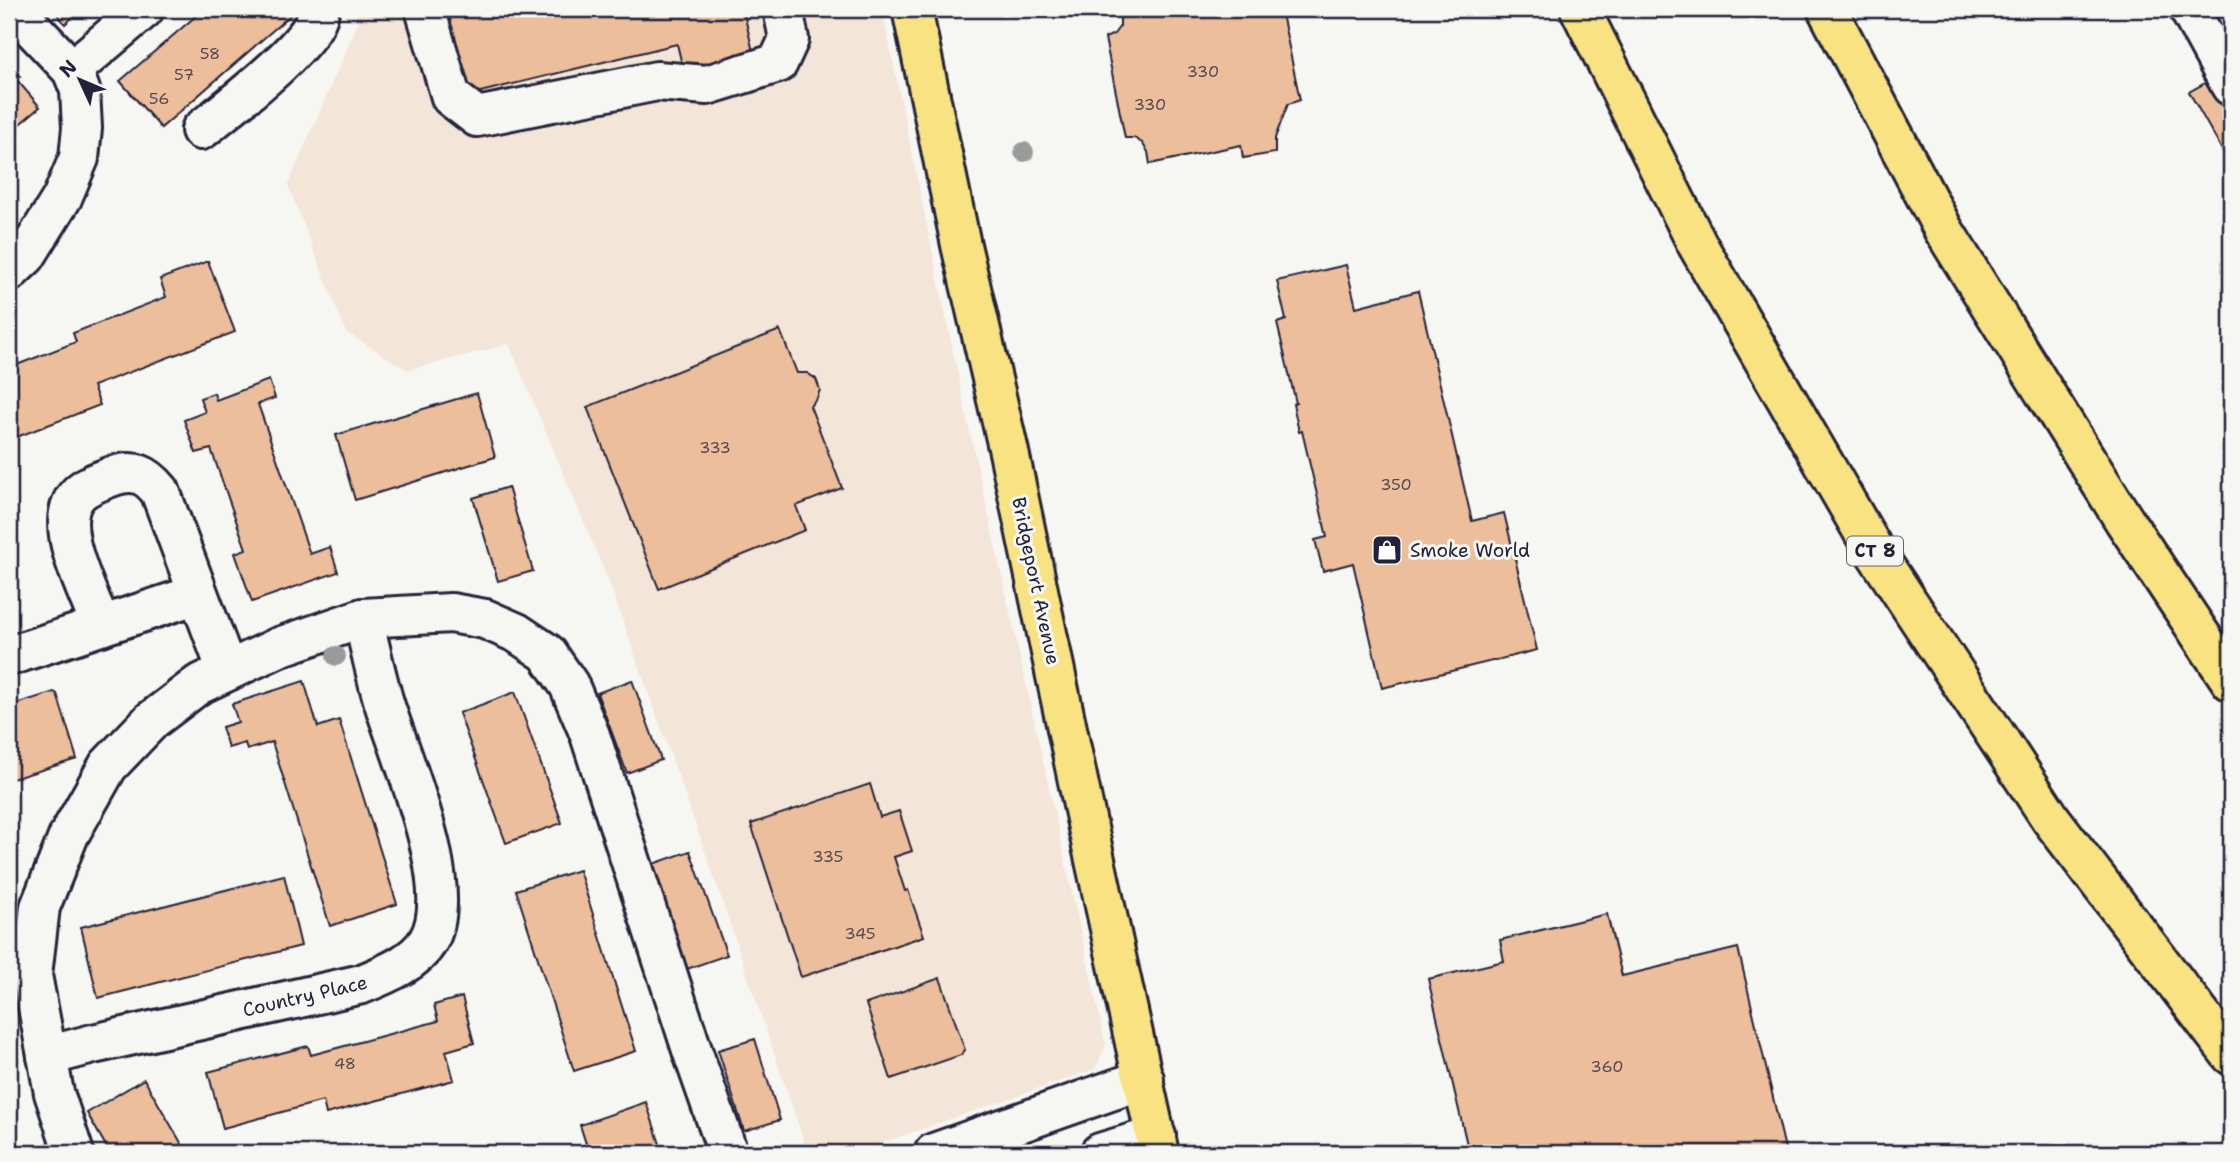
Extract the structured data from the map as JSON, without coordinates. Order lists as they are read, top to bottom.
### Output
{
  "streets": {
    "main road": ["CT 8", "Bridgeport Avenue"],
    "street": ["Country Place"]
  },
  "places": {
    "shop": ["Smoke World"]
  },
  "house_numbers": [
    "58",
    "330",
    "57",
    "56",
    "330",
    "333",
    "350",
    "335",
    "345",
    "48",
    "360"
  ],
  "north": "top left"
}
